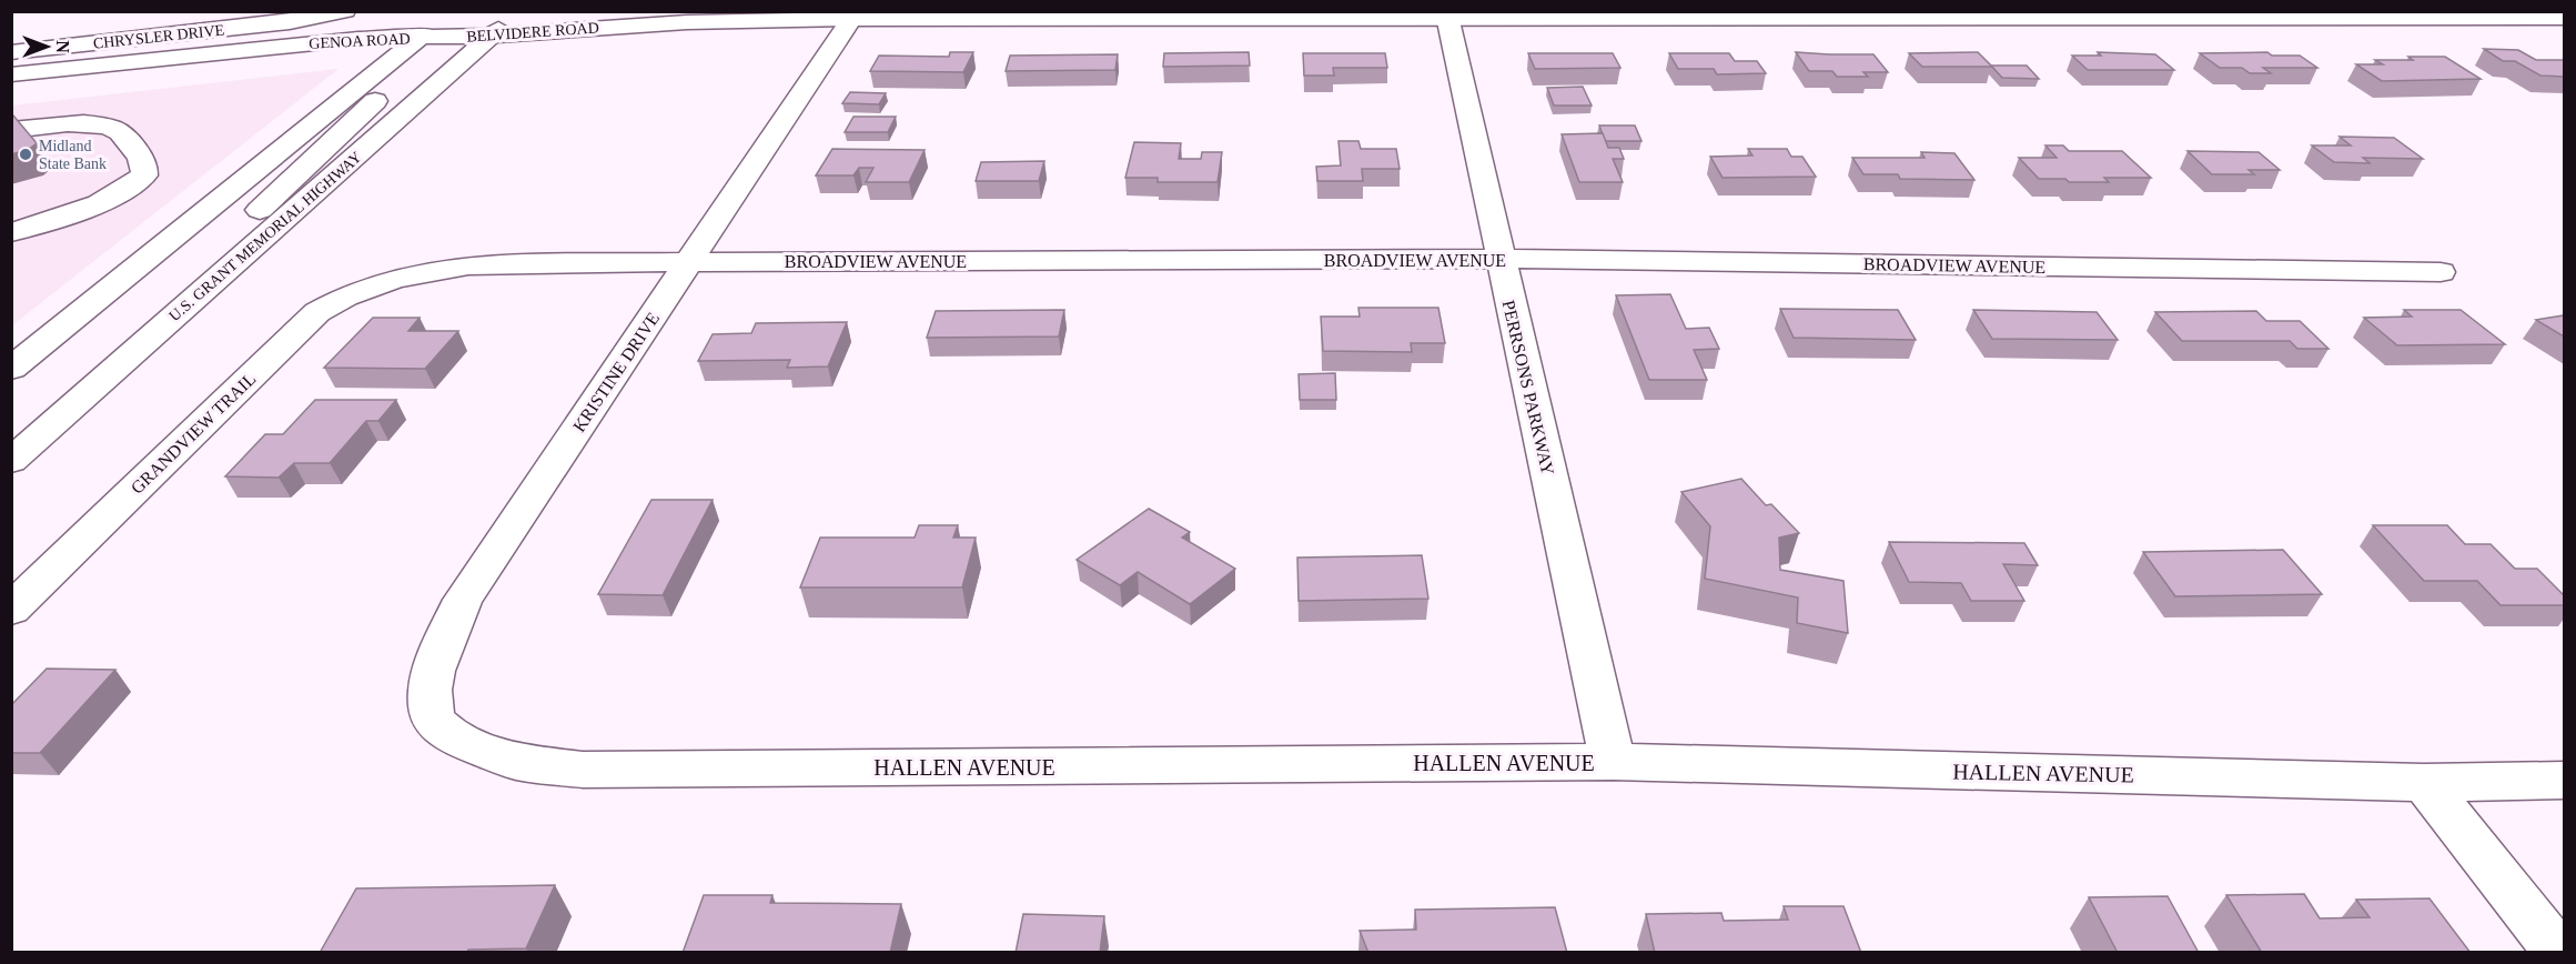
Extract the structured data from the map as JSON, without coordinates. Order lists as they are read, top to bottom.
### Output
{
  "streets": {
    "street": [
      "BELVIDERE ROAD",
      "CHRYSLER DRIVE",
      "GENOA ROAD",
      "U.S. GRANT MEMORIAL HIGHWAY",
      "BROADVIEW AVENUE",
      "KRISTINE DRIVE",
      "PERRSONS PARKWAY",
      "GRANDVIEW TRAIL",
      "HALLEN AVENUE"
    ]
  },
  "crossings": [
    ["BELVIDERE ROAD", "GENOA ROAD"],
    ["BELVIDERE ROAD", "U.S. GRANT MEMORIAL HIGHWAY"],
    ["BELVIDERE ROAD", "KRISTINE DRIVE"],
    ["BELVIDERE ROAD", "PERRSONS PARKWAY"],
    ["BROADVIEW AVENUE", "KRISTINE DRIVE"],
    ["BROADVIEW AVENUE", "PERRSONS PARKWAY"],
    ["BROADVIEW AVENUE", "GRANDVIEW TRAIL"],
    ["KRISTINE DRIVE", "HALLEN AVENUE"],
    ["PERRSONS PARKWAY", "HALLEN AVENUE"]
  ],
  "places": ["Midland State Bank"],
  "north": "right"
}
